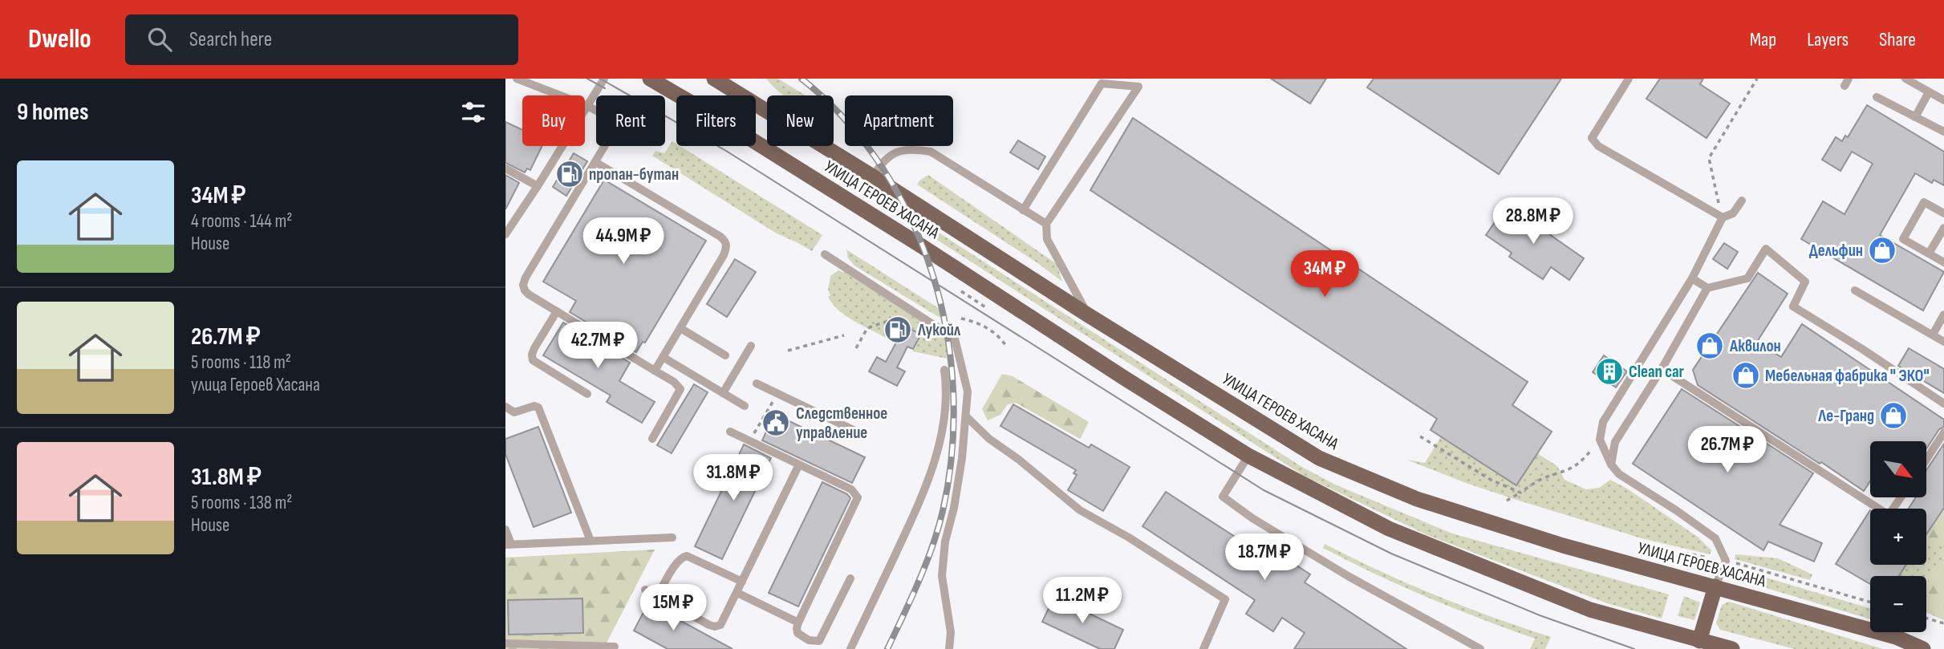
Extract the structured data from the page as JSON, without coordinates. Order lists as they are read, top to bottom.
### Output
{
  "streets": {
    "main road": ["УЛИЦА ГЕРОЕВ ХАСАНА"]
  },
  "places": {
    "fuel station": ["пропан-бутан", "Лукойл"],
    "shop": [
      "Дельфин",
      "Аквилон",
      "Мебельная фабрика \" ЭКО\"",
      "Ле-Гранд"
    ],
    "building": ["Clean car"],
    "public building": ["Следственное управление"]
  },
  "north": "bottom right",
  "page": {
    "header": "Dwello",
    "search": "Search here",
    "nav": ["Map", "Layers", "Share"],
    "heading": "9 homes",
    "chip": [
      "Buy",
      "Rent",
      "Filters",
      "New",
      "Apartment"
    ],
    "list": [
      {
        "name": "34M ₽",
        "note": "4 rooms · 144 m² · House"
      },
      {
        "name": "26.7M ₽",
        "note": "5 rooms · 118 m² · улица Героев Хасана"
      },
      {
        "name": "31.8M ₽",
        "note": "5 rooms · 138 m² · House"
      }
    ],
    "price": [
      "28.8M ₽",
      "44.9M ₽",
      "34M ₽",
      "42.7M ₽",
      "26.7M ₽",
      "31.8M ₽",
      "18.7M ₽",
      "11.2M ₽",
      "15M ₽"
    ],
    "map_buttons": ["+", "−"]
  }
}
